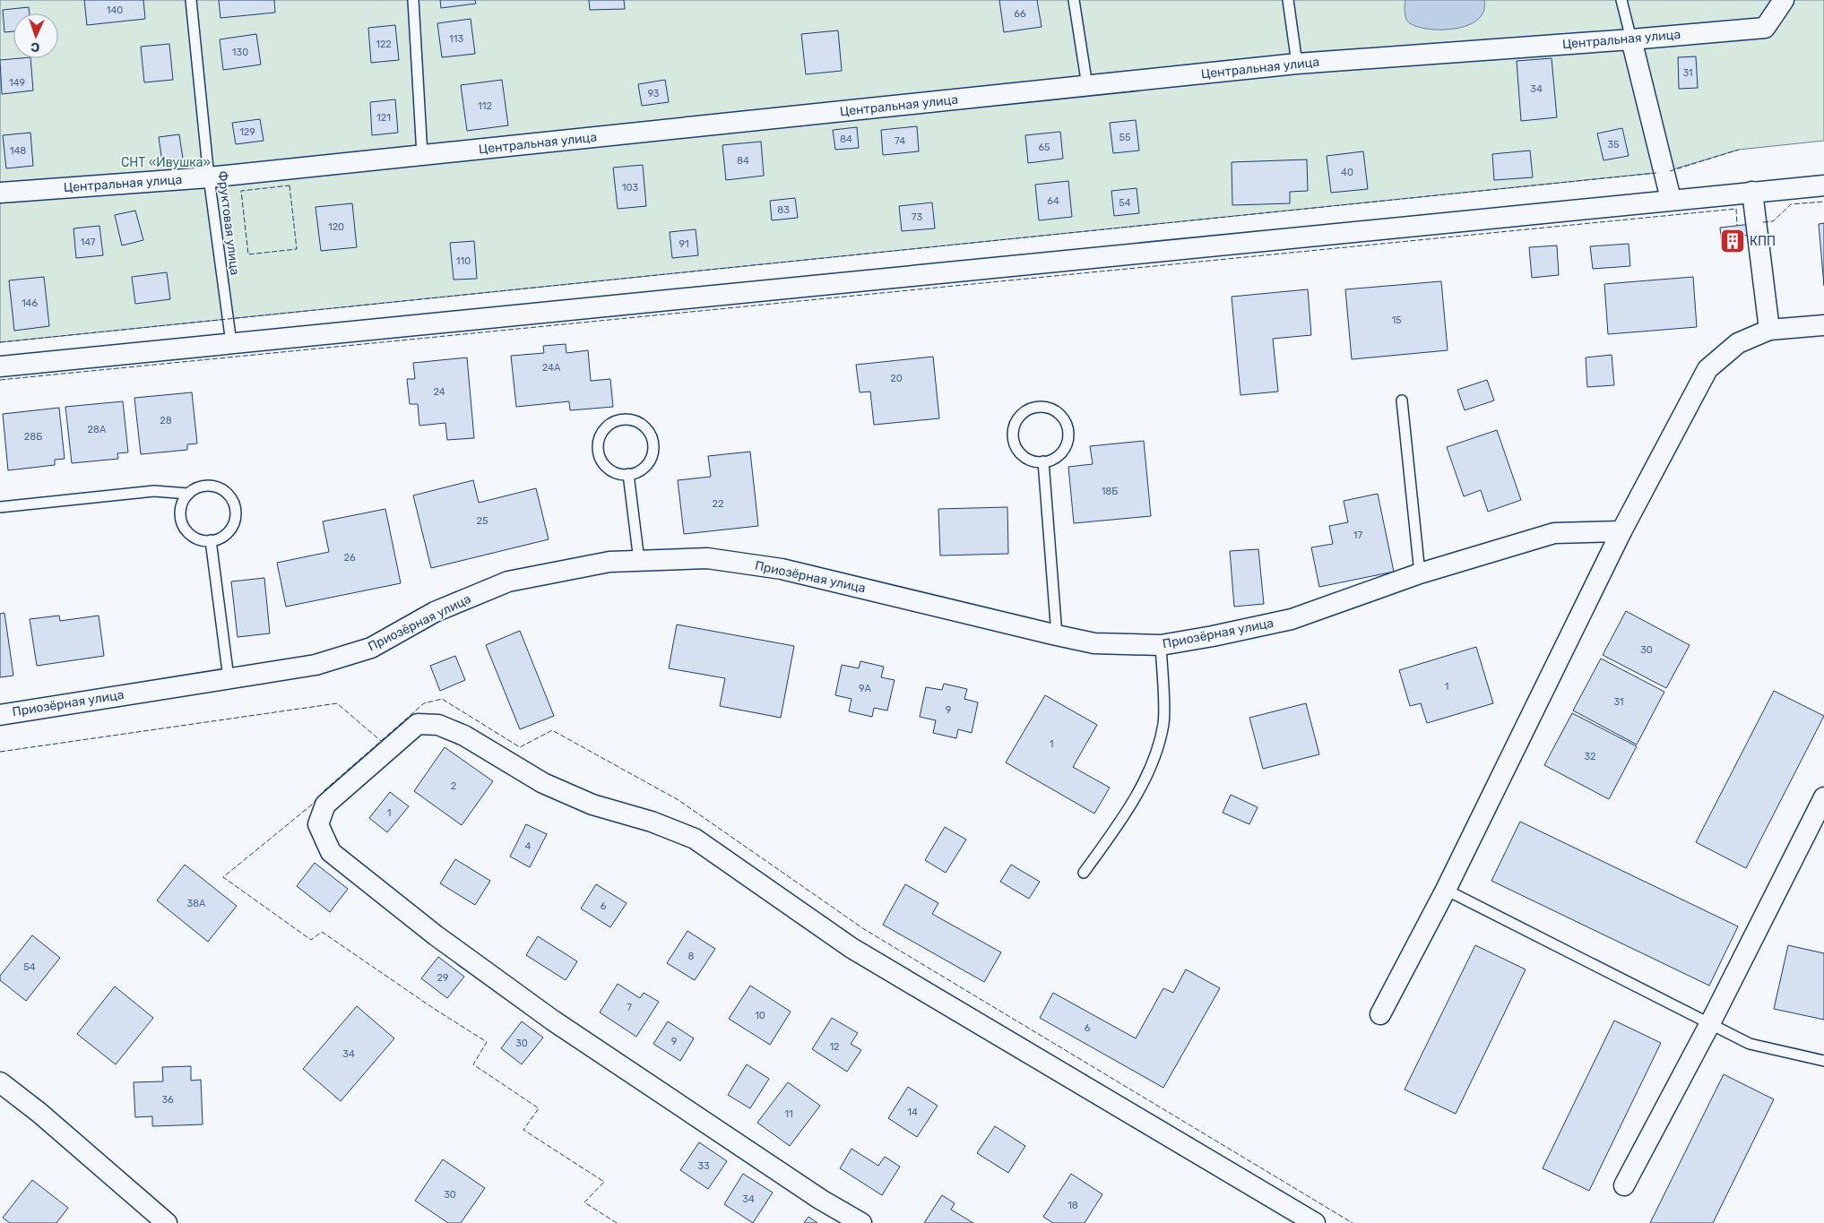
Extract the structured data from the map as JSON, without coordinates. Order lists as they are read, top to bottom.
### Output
{
  "streets": {
    "street": ["Центральная улица", "Приозёрная улица"],
    "lane": ["Фруктовая улица"]
  },
  "crossings": [
    ["Центральная улица", "Фруктовая улица"]
  ],
  "parks": ["СНТ «Ивушка»"],
  "places": {
    "building": ["КПП"]
  },
  "house_numbers": [
    "140",
    "66",
    "113",
    "122",
    "130",
    "31",
    "149",
    "34",
    "93",
    "112",
    "121",
    "129",
    "55",
    "84",
    "74",
    "35",
    "65",
    "148",
    "84",
    "40",
    "103",
    "64",
    "54",
    "83",
    "73",
    "120",
    "147",
    "91",
    "110",
    "146",
    "15",
    "24А",
    "20",
    "24",
    "28",
    "28А",
    "28Б",
    "18Б",
    "22",
    "25",
    "17",
    "26",
    "30",
    "1",
    "9А",
    "31",
    "9",
    "1",
    "32",
    "2",
    "1",
    "4",
    "38А",
    "6",
    "8",
    "54",
    "29",
    "7",
    "10",
    "6",
    "9",
    "30",
    "12",
    "34",
    "36",
    "14",
    "11",
    "33",
    "30",
    "34",
    "18"
  ],
  "north": "bottom"
}
